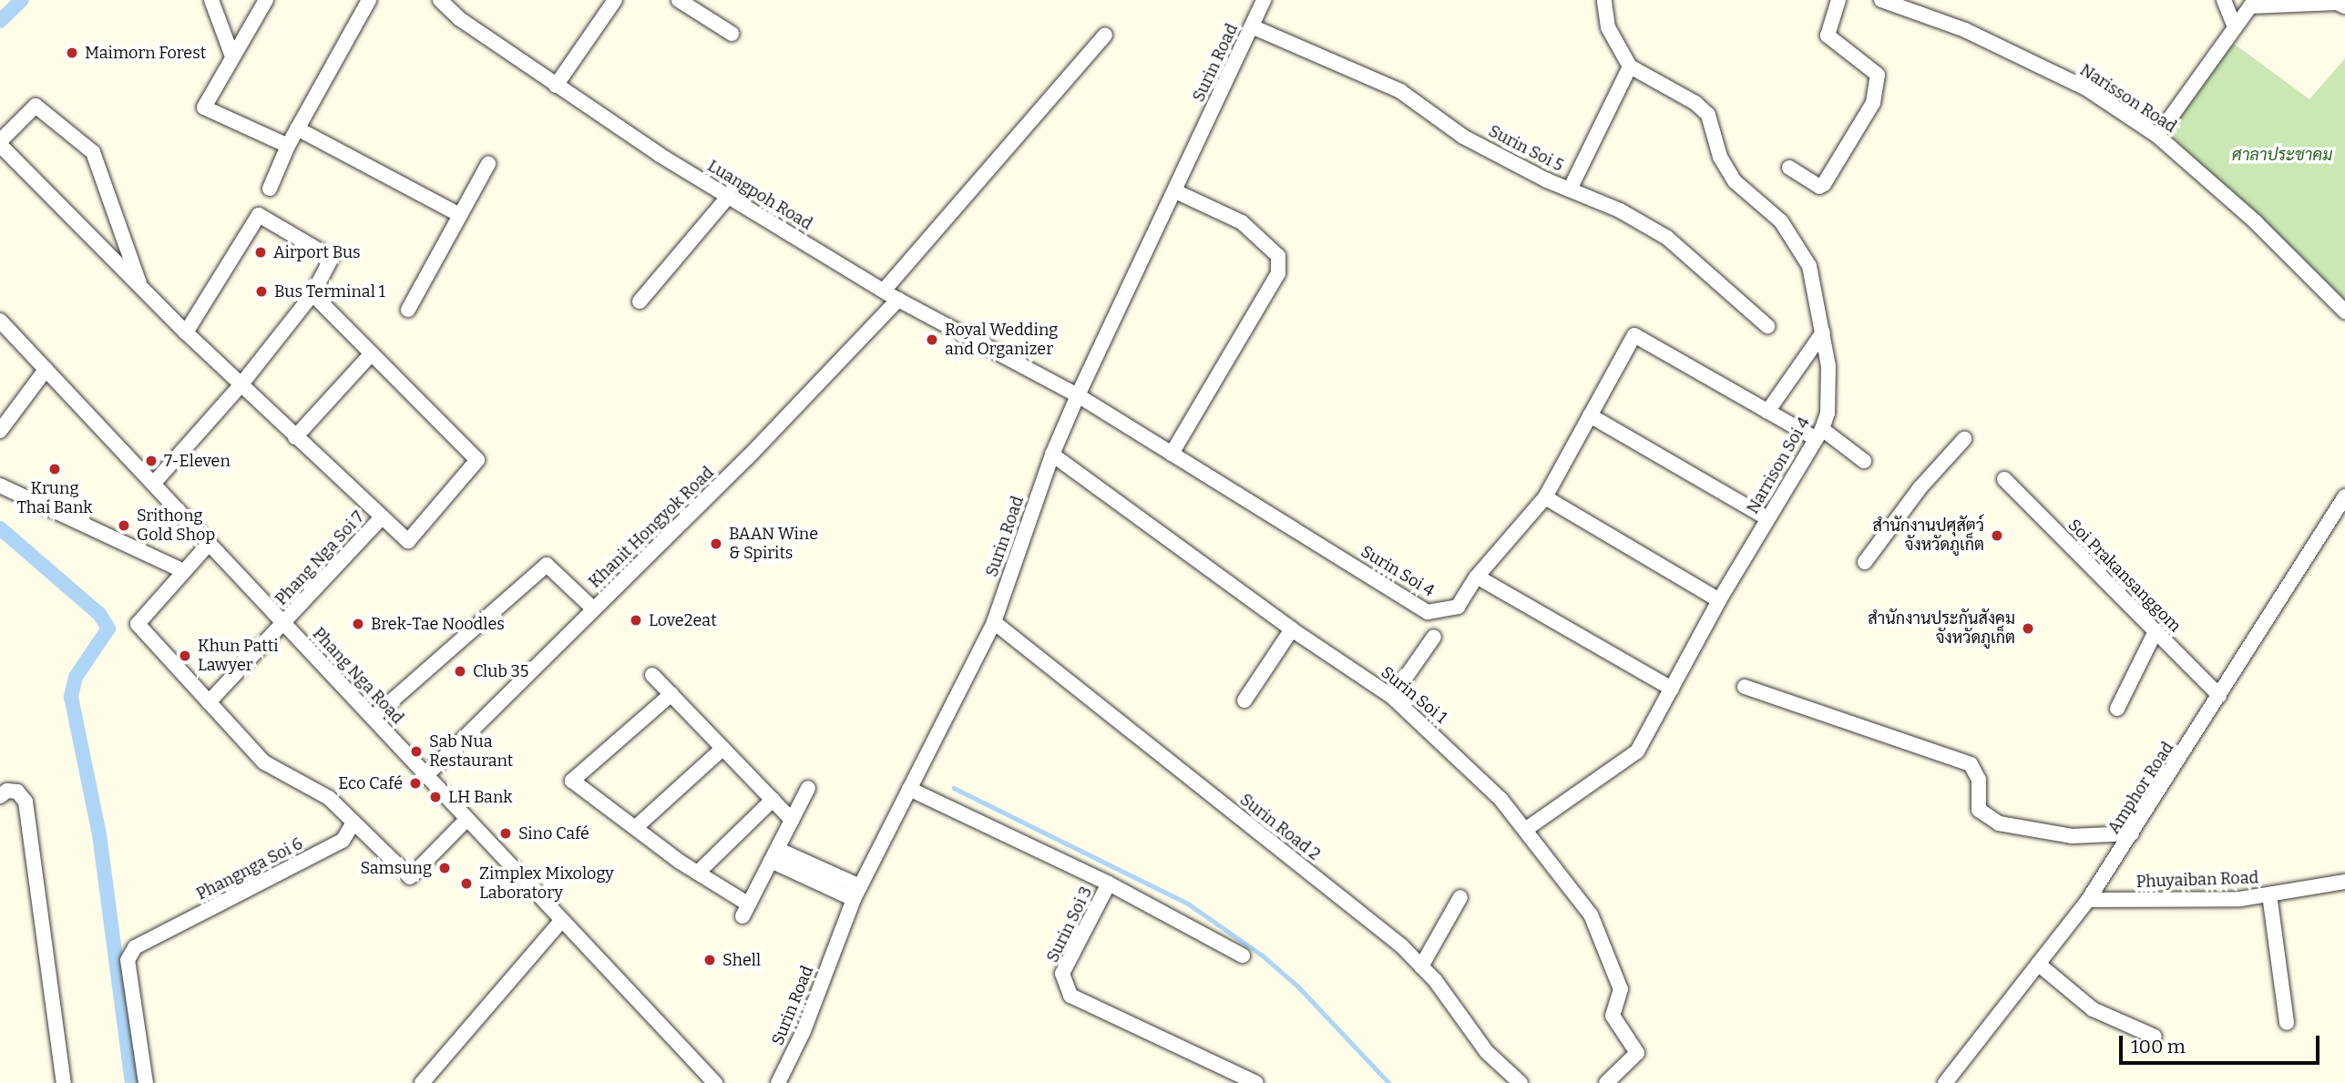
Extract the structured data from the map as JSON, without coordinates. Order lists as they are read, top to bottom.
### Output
{
  "streets": {
    "street": [
      "Surin Road",
      "Narisson Road",
      "Surin Soi 5",
      "Luangpoh Road",
      "Narrison Soi 4",
      "Khanit Hongyok Road",
      "Phang Nga Soi 7",
      "Surin Soi 4",
      "Soi Prakansanggom",
      "Phang Nga Road",
      "Surin Soi 1",
      "Amphor Road",
      "Surin Road 2",
      "Phangnga Soi 6",
      "Phuyaiban Road",
      "Surin Soi 3"
    ]
  },
  "crossings": [
    ["Surin Road", "Surin Soi 5"],
    ["Surin Road", "Luangpoh Road"],
    ["Surin Road", "Surin Soi 4"],
    ["Surin Road", "Surin Soi 1"],
    ["Surin Road", "Surin Road 2"],
    ["Surin Road", "Surin Soi 3"],
    ["Luangpoh Road", "Khanit Hongyok Road"],
    ["Luangpoh Road", "Surin Soi 4"],
    ["Narrison Soi 4", "Surin Soi 1"],
    ["Khanit Hongyok Road", "Phang Nga Road"],
    ["Phang Nga Soi 7", "Phang Nga Road"],
    ["Soi Prakansanggom", "Amphor Road"],
    ["Amphor Road", "Phuyaiban Road"]
  ],
  "parks": ["ศาลาประชาคม"],
  "places": [
    "Maimorn Forest",
    "Airport Bus",
    "Bus Terminal 1",
    "Royal Wedding and Organizer",
    "7-Eleven",
    "Krung Thai Bank",
    "Srithong Gold Shop",
    "สำนักงานปศุสัตว์ จังหวัดภูเก็ต",
    "BAAN Wine & Spirits",
    "Love2eat",
    "Brek-Tae Noodles",
    "สำนักงานประกันสังคม จังหวัดภูเก็ต",
    "Khun Patti Lawyer",
    "Club 35",
    "Sab Nua Restaurant",
    "Eco Café",
    "LH Bank",
    "Sino Café",
    "Samsung",
    "Zimplex Mixology Laboratory",
    "Shell"
  ],
  "scale_bar": "100 m"
}
